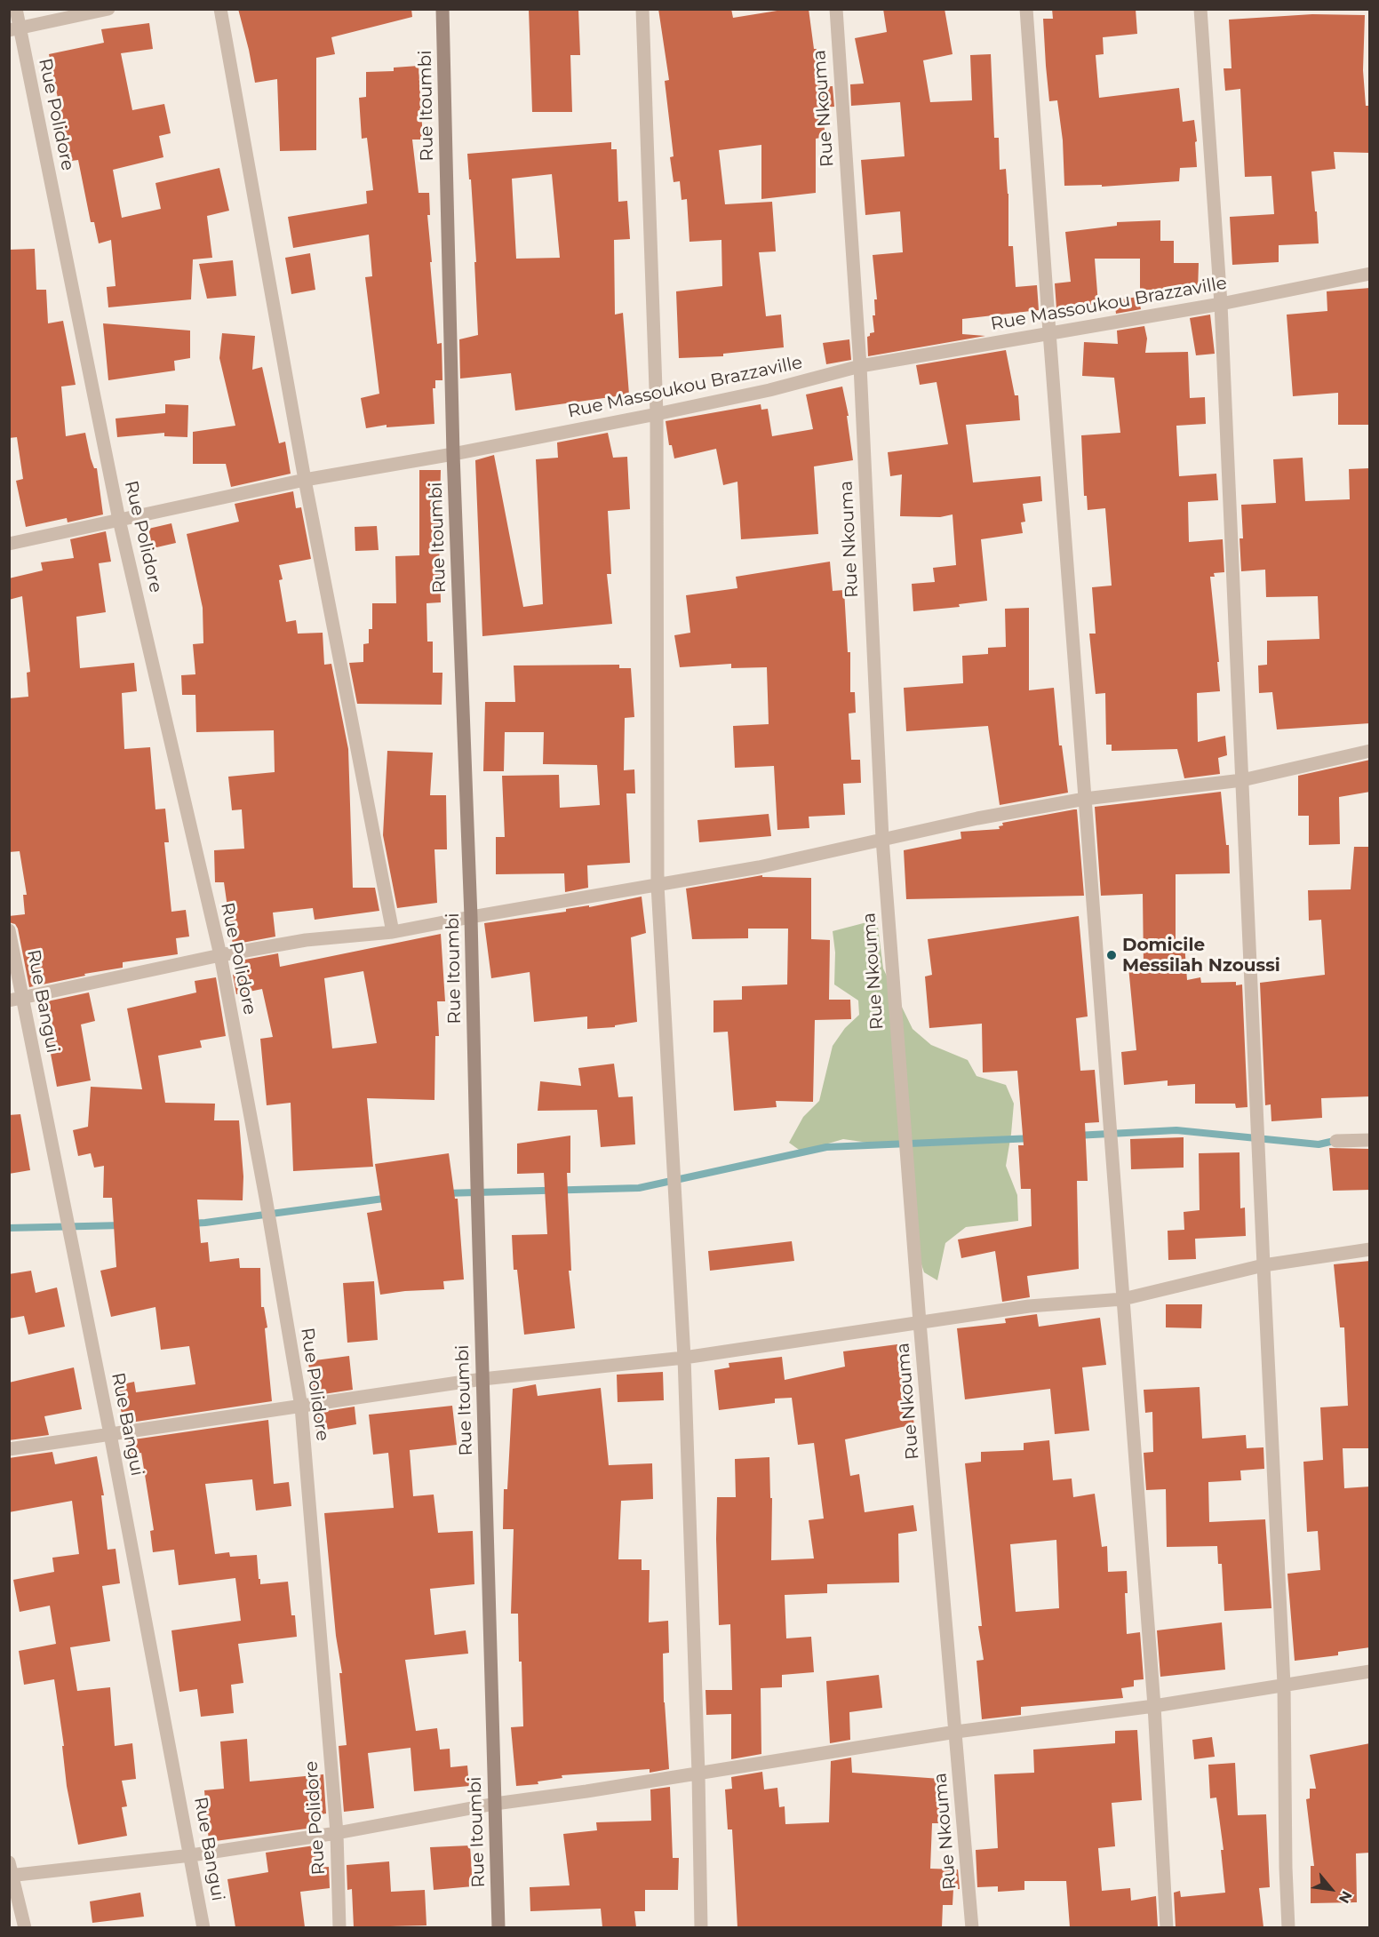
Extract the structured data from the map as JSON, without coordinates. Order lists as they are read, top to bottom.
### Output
{
  "streets": {
    "street": [
      "Rue Itoumbi",
      "Rue Nkouma",
      "Rue Polidore",
      "Rue Massoukou Brazzaville",
      "Rue Bangui"
    ]
  },
  "crossings": [
    ["Rue Itoumbi", "Rue Massoukou Brazzaville"],
    ["Rue Nkouma", "Rue Massoukou Brazzaville"],
    ["Rue Polidore", "Rue Massoukou Brazzaville"]
  ],
  "places": ["Domicile Messilah Nzoussi"],
  "north": "bottom right"
}
